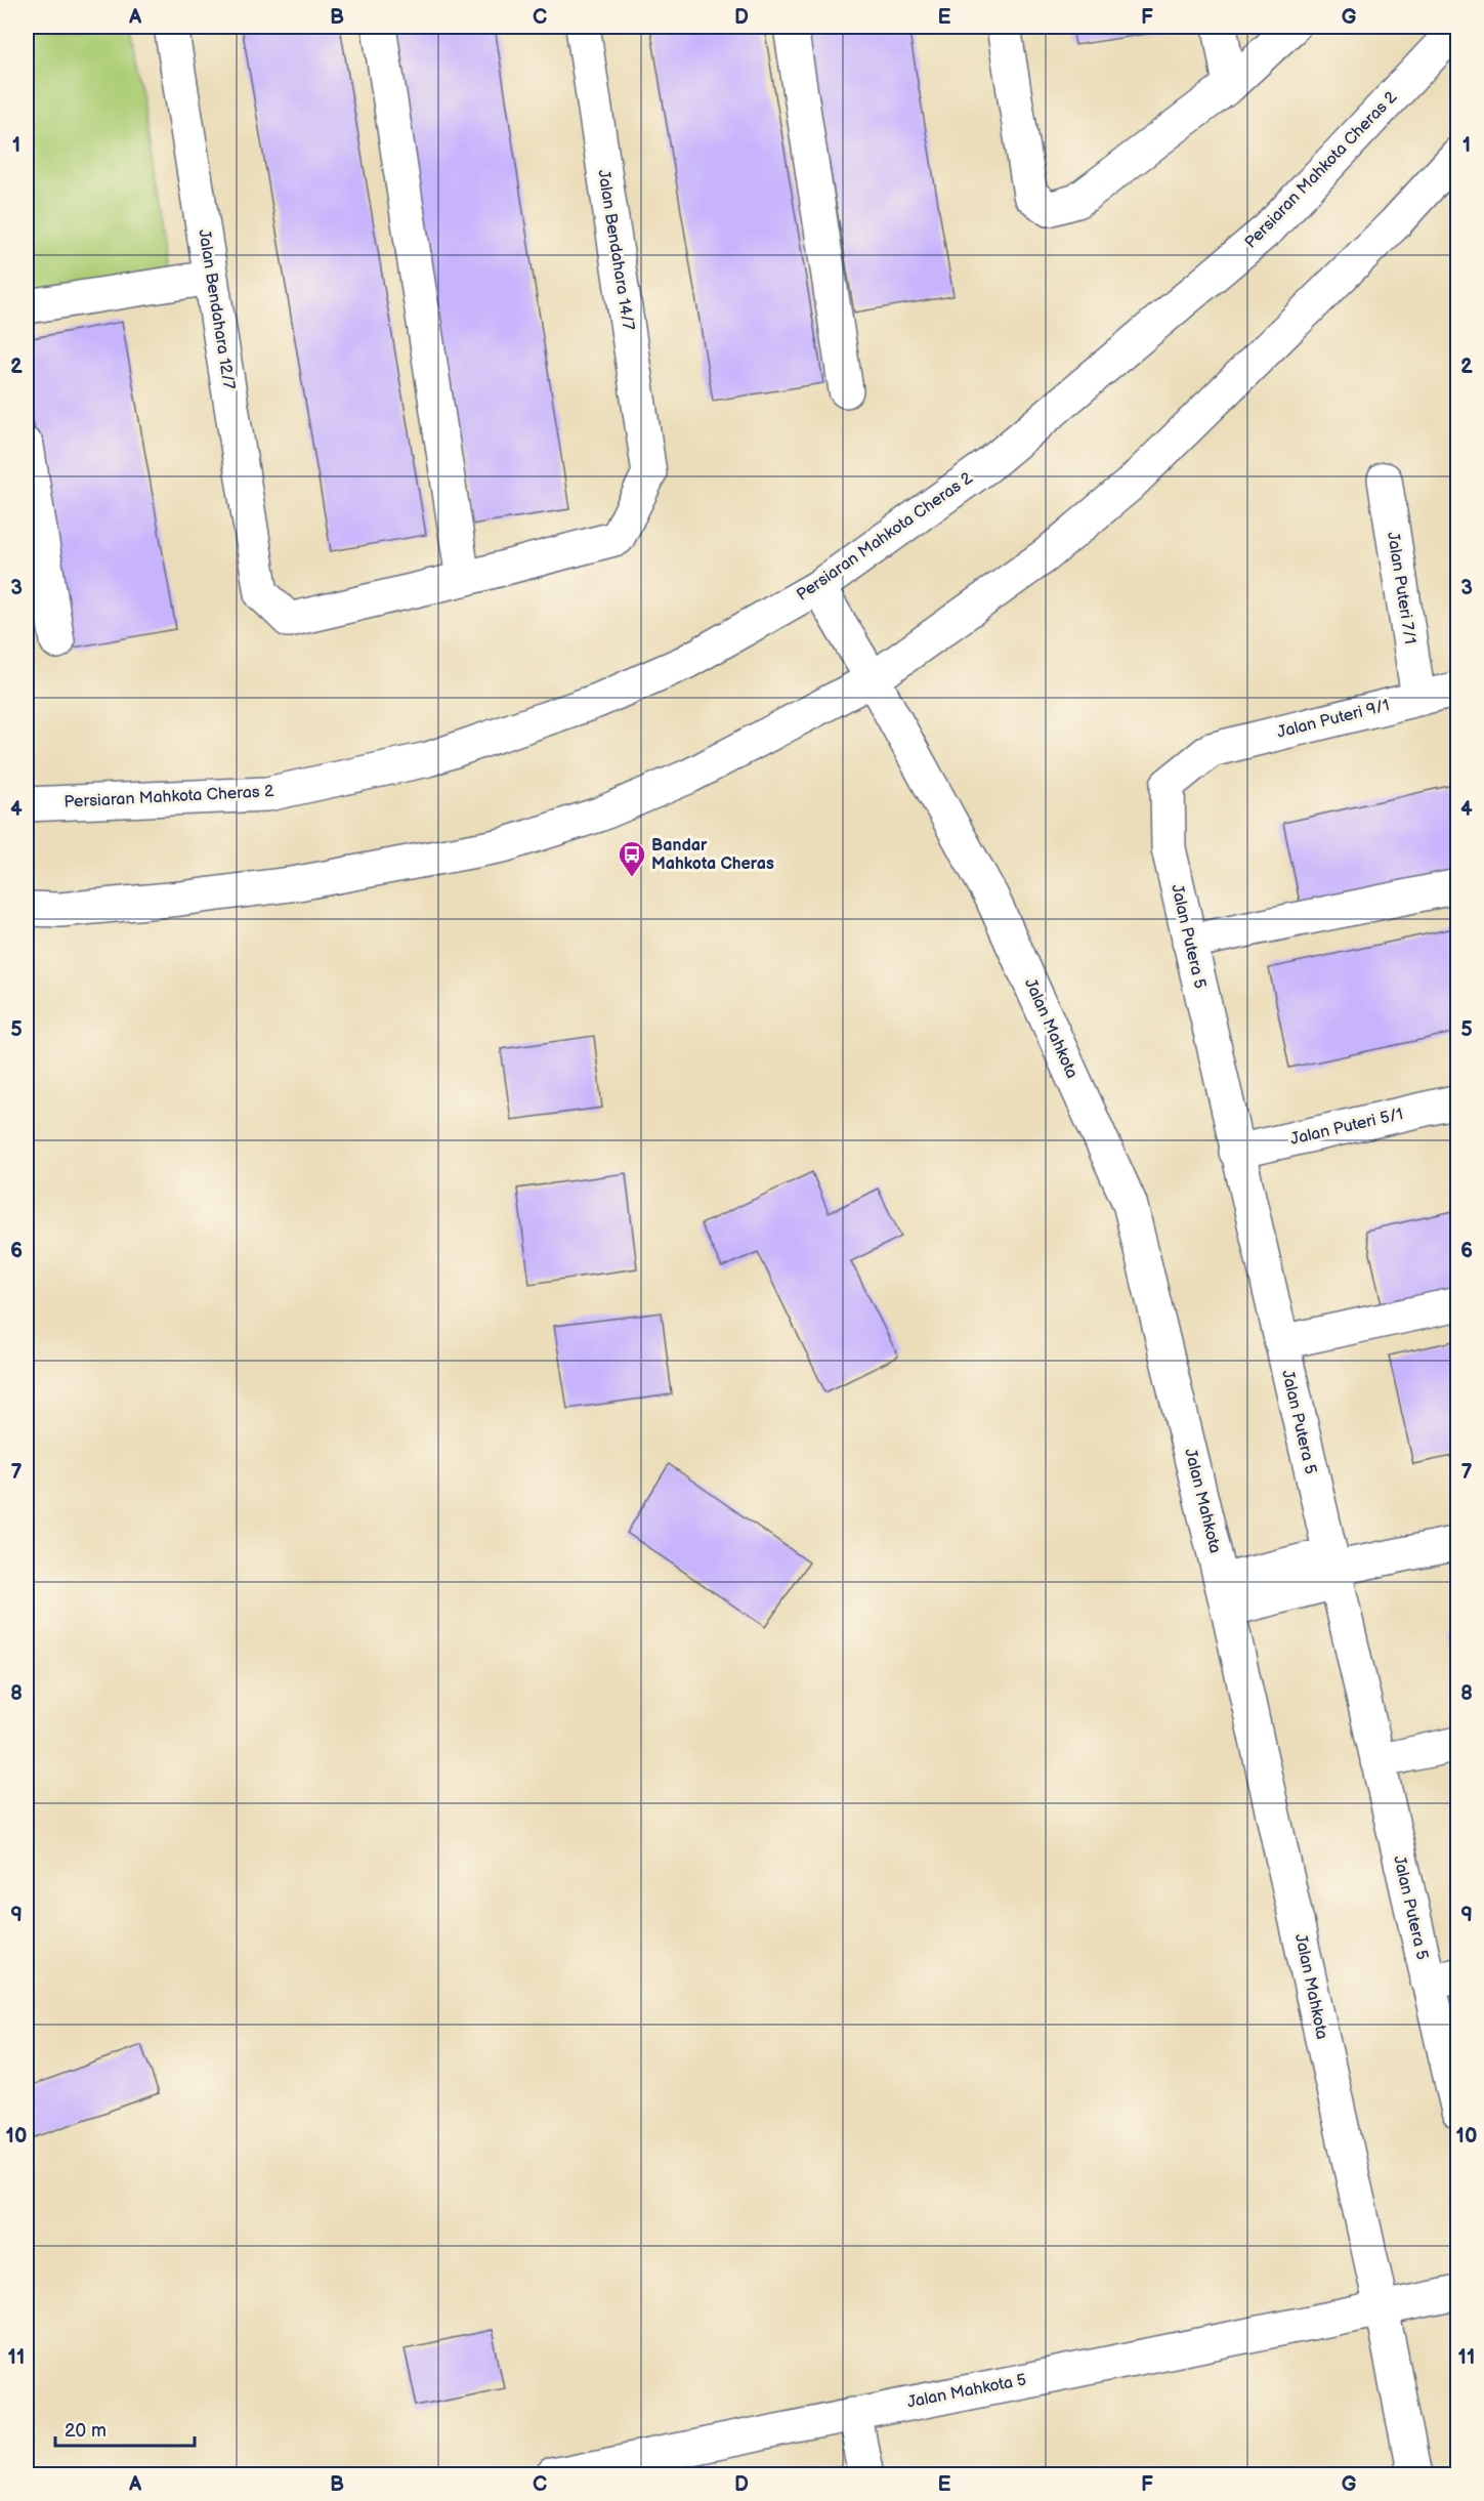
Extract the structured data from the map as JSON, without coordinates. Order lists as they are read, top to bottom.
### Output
{
  "streets": {
    "street": [
      "Persiaran Mahkota Cheras 2",
      "Jalan Bendahara 14/7",
      "Jalan Bendahara 12/7",
      "Jalan Puteri 7/1",
      "Jalan Puteri 9/1",
      "Jalan Putera 5",
      "Jalan Mahkota",
      "Jalan Puteri 5/1",
      "Jalan Mahkota 5"
    ]
  },
  "crossings": [
    ["Persiaran Mahkota Cheras 2", "Jalan Mahkota"],
    ["Jalan Bendahara 14/7", "Jalan Bendahara 12/7"],
    ["Jalan Puteri 7/1", "Jalan Puteri 9/1"],
    ["Jalan Puteri 9/1", "Jalan Putera 5"],
    ["Jalan Putera 5", "Jalan Puteri 5/1"],
    ["Jalan Mahkota", "Jalan Mahkota 5"]
  ],
  "places": {
    "bus stop": ["Bandar Mahkota Cheras"]
  },
  "scale_bar": "20 m",
  "grid": {
    "columns": [
      "A",
      "B",
      "C",
      "D",
      "E",
      "F",
      "G"
    ],
    "rows": [
      "1",
      "2",
      "3",
      "4",
      "5",
      "6",
      "7",
      "8",
      "9",
      "10",
      "11"
    ]
  }
}
